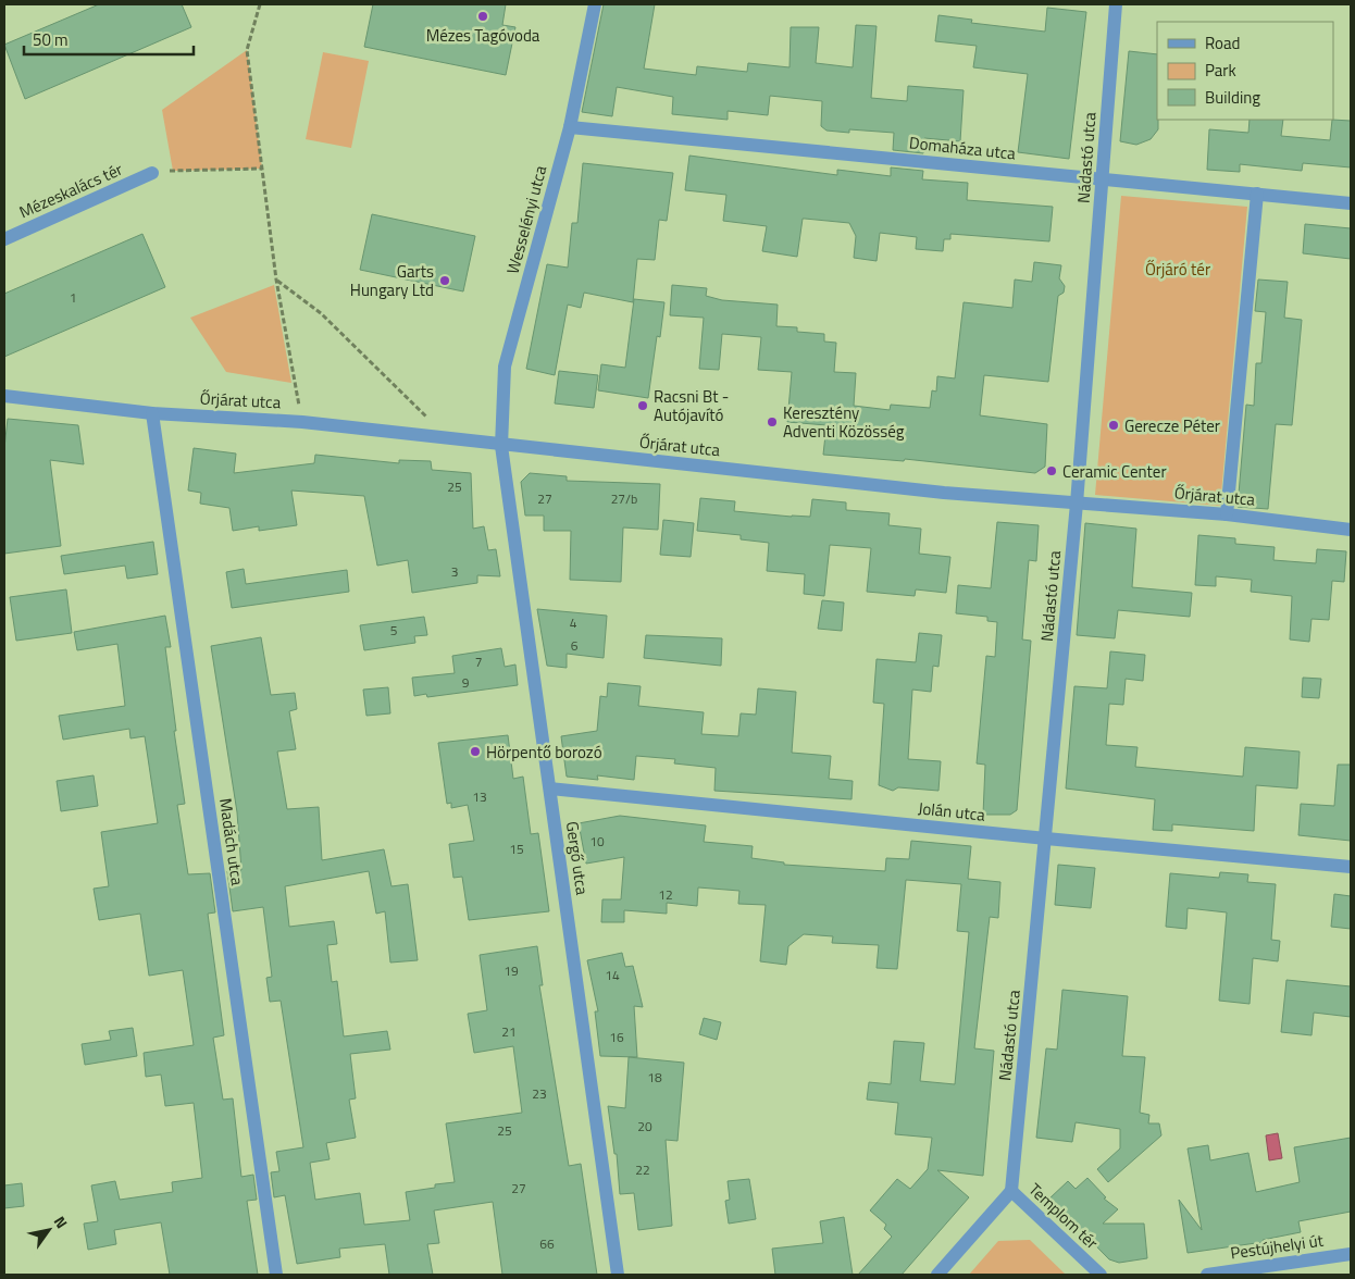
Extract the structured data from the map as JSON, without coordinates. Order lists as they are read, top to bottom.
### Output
{
  "streets": {
    "street": [
      "Domaháza utca",
      "Nádastó utca",
      "Mézeskalács tér",
      "Wesselényi utca",
      "Őrjárat utca",
      "Jolán utca",
      "Madách utca",
      "Gergő utca",
      "Templom tér",
      "Pestújhelyi út"
    ]
  },
  "crossings": [
    ["Domaháza utca", "Nádastó utca"],
    ["Domaháza utca", "Wesselényi utca"],
    ["Nádastó utca", "Őrjárat utca"],
    ["Nádastó utca", "Jolán utca"],
    ["Nádastó utca", "Templom tér"],
    ["Wesselényi utca", "Őrjárat utca"],
    ["Wesselényi utca", "Gergő utca"],
    ["Őrjárat utca", "Madách utca"],
    ["Őrjárat utca", "Gergő utca"],
    ["Jolán utca", "Gergő utca"]
  ],
  "parks": ["Őrjáró tér"],
  "places": [
    "Mézes Tagóvoda",
    "Garts Hungary Ltd",
    "Racsni Bt - Autójavító",
    "Keresztény Adventi Közösség",
    "Gerecze Péter",
    "Ceramic Center",
    "Hörpentő borozó"
  ],
  "house_numbers": [
    "1",
    "25",
    "27",
    "27/b",
    "3",
    "4",
    "5",
    "6",
    "7",
    "9",
    "13",
    "10",
    "15",
    "12",
    "19",
    "14",
    "21",
    "16",
    "18",
    "23",
    "20",
    "25",
    "22",
    "27",
    "66"
  ],
  "legend": ["Road", "Park", "Building"],
  "scale_bar": "50 m",
  "north": "top right"
}
